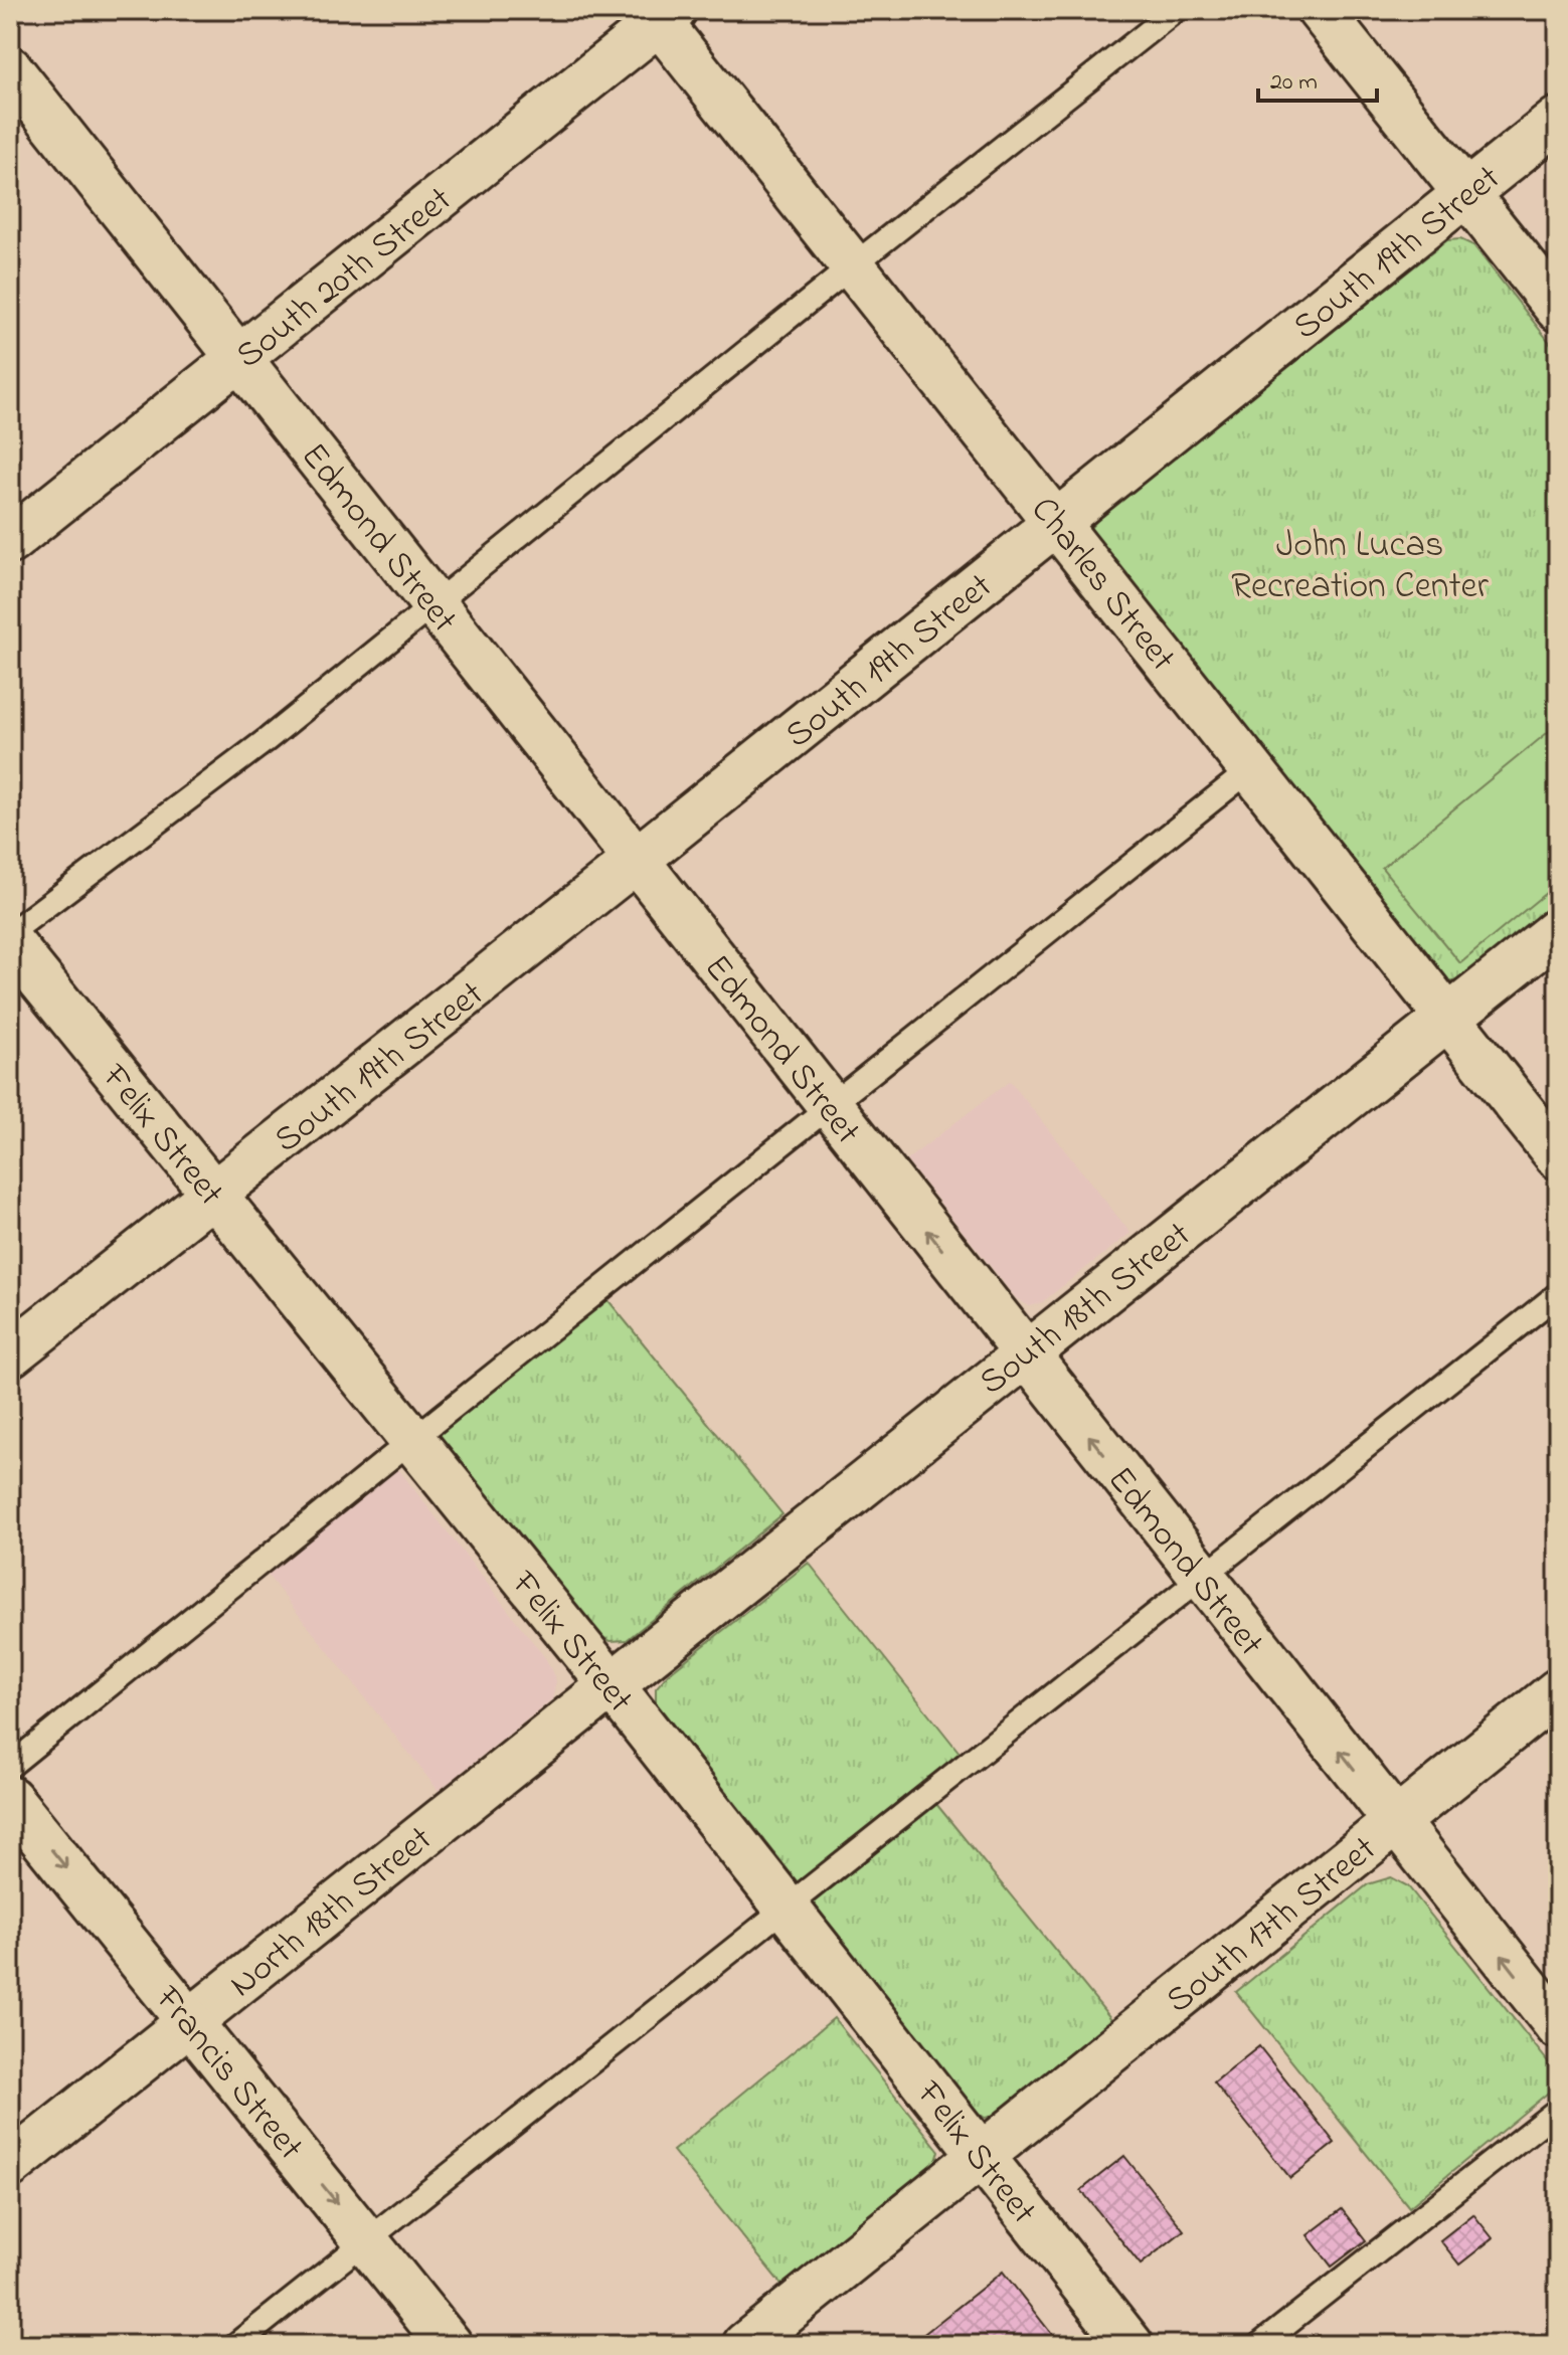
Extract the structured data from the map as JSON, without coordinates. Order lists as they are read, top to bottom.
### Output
{
  "streets": {
    "street": [
      "South 19th Street",
      "South 20th Street",
      "Edmond Street",
      "Charles Street",
      "Felix Street",
      "South 18th Street",
      "North 18th Street",
      "South 17th Street",
      "Francis Street"
    ]
  },
  "crossings": [
    ["South 19th Street", "Edmond Street"],
    ["South 19th Street", "Charles Street"],
    ["South 19th Street", "Felix Street"],
    ["South 20th Street", "Edmond Street"],
    ["South 20th Street", "Charles Street"],
    ["Edmond Street", "South 18th Street"],
    ["Edmond Street", "South 17th Street"],
    ["Charles Street", "South 18th Street"],
    ["Felix Street", "South 18th Street"],
    ["Felix Street", "North 18th Street"],
    ["Felix Street", "South 17th Street"],
    ["South 18th Street", "North 18th Street"],
    ["North 18th Street", "Francis Street"]
  ],
  "one_way": ["Edmond Street", "Francis Street"],
  "parks": ["John Lucas Recreation Center"],
  "scale_bar": "20 m"
}
